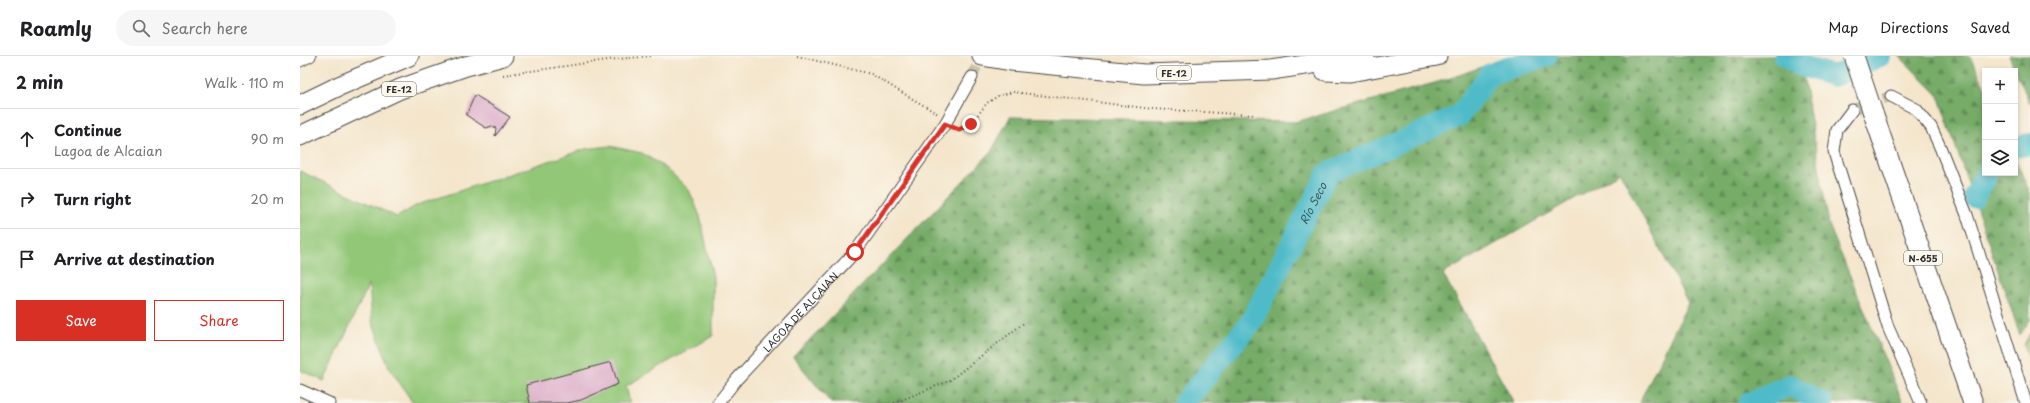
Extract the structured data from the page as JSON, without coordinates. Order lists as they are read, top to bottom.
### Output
{
  "streets": {
    "highway": ["FE-12", "N-655"],
    "street": ["LAGOA DE ALCAIAN"]
  },
  "water": ["Río Seco"],
  "page": {
    "header": "Roamly",
    "search": "Search here",
    "nav": ["Map", "Directions", "Saved"],
    "heading": ["2 min", "Walk · 110 m"],
    "map_buttons": ["+", "−"],
    "list": [
      ["Continue", "Lagoa de Alcaian", "90 m"],
      ["Turn right", "20 m"],
      "Arrive at destination"
    ],
    "buttons": ["Save", "Share"]
  }
}
